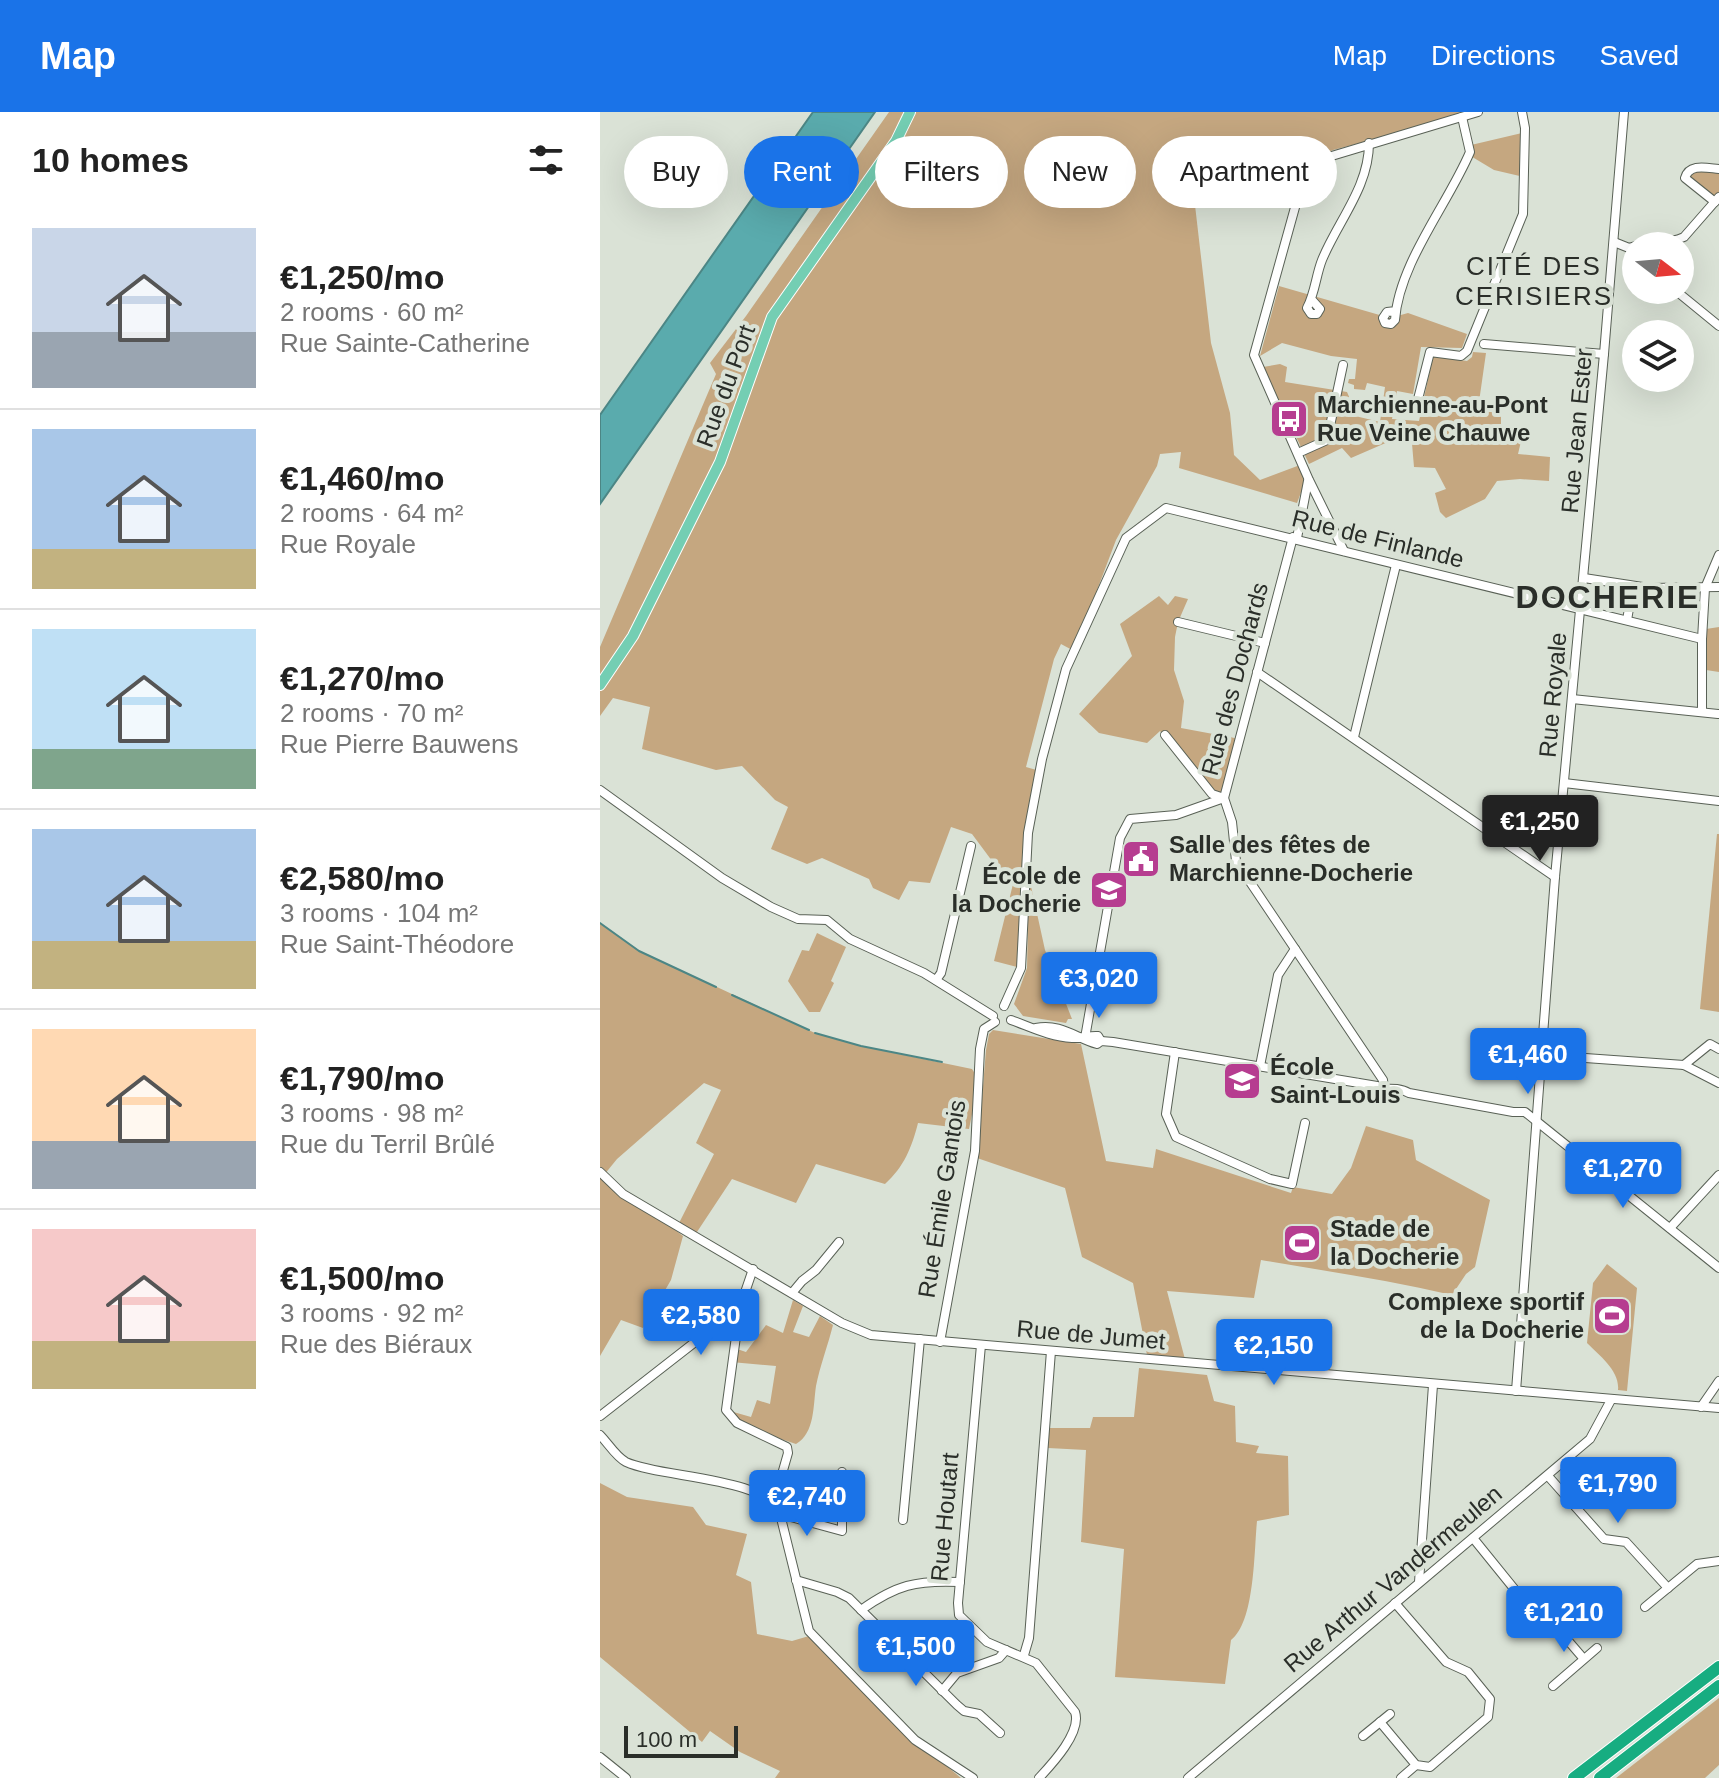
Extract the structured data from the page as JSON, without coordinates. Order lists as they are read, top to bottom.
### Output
{
  "streets": {
    "main road": ["Rue du Port"],
    "street": [
      "Rue Jean Ester",
      "Rue de Finlande",
      "Rue des Dochards",
      "Rue Royale",
      "Rue Émile Gantois",
      "Rue de Jumet",
      "Rue Houtart",
      "Rue Arthur Vandermeulen"
    ]
  },
  "crossings": [
    ["Rue Jean Ester", "Rue de Finlande"],
    ["Rue Jean Ester", "Rue Royale"],
    ["Rue de Finlande", "Rue des Dochards"],
    ["Rue de Finlande", "Rue Royale"],
    ["Rue de Finlande", "Rue Émile Gantois"],
    ["Rue Royale", "Rue de Jumet"],
    ["Rue Émile Gantois", "Rue de Jumet"],
    ["Rue de Jumet", "Rue Houtart"],
    ["Rue de Jumet", "Rue Arthur Vandermeulen"]
  ],
  "districts": ["CITÉ DES CERISIERS", "DOCHERIE"],
  "places": {
    "bus stop": ["Marchienne-au-Pont Rue Veine Chauwe"],
    "public building": ["Salle des fêtes de Marchienne-Docherie"],
    "school or university": ["École de la Docherie", "École Saint-Louis"],
    "sports": ["Stade de la Docherie", "Complexe sportif de la Docherie"]
  },
  "scale_bar": "100 m",
  "north": "right",
  "page": {
    "header": "Map",
    "nav": ["Map", "Directions", "Saved"],
    "heading": "10 homes",
    "chip": [
      "Buy",
      "Rent",
      "Filters",
      "New",
      "Apartment"
    ],
    "list": [
      {
        "name": "€1,250/mo",
        "note": "2 rooms · 60 m² · Rue Sainte-Catherine"
      },
      {
        "name": "€1,460/mo",
        "note": "2 rooms · 64 m² · Rue Royale"
      },
      {
        "name": "€1,270/mo",
        "note": "2 rooms · 70 m² · Rue Pierre Bauwens"
      },
      {
        "name": "€2,580/mo",
        "note": "3 rooms · 104 m² · Rue Saint-Théodore"
      },
      {
        "name": "€1,790/mo",
        "note": "3 rooms · 98 m² · Rue du Terril Brûlé"
      },
      {
        "name": "€1,500/mo",
        "note": "3 rooms · 92 m² · Rue des Biéraux"
      }
    ],
    "price": [
      "€1,250",
      "€3,020",
      "€1,460",
      "€1,270",
      "€2,580",
      "€2,150",
      "€1,790",
      "€2,740",
      "€1,210",
      "€1,500"
    ],
    "scale": "100 m"
  }
}
